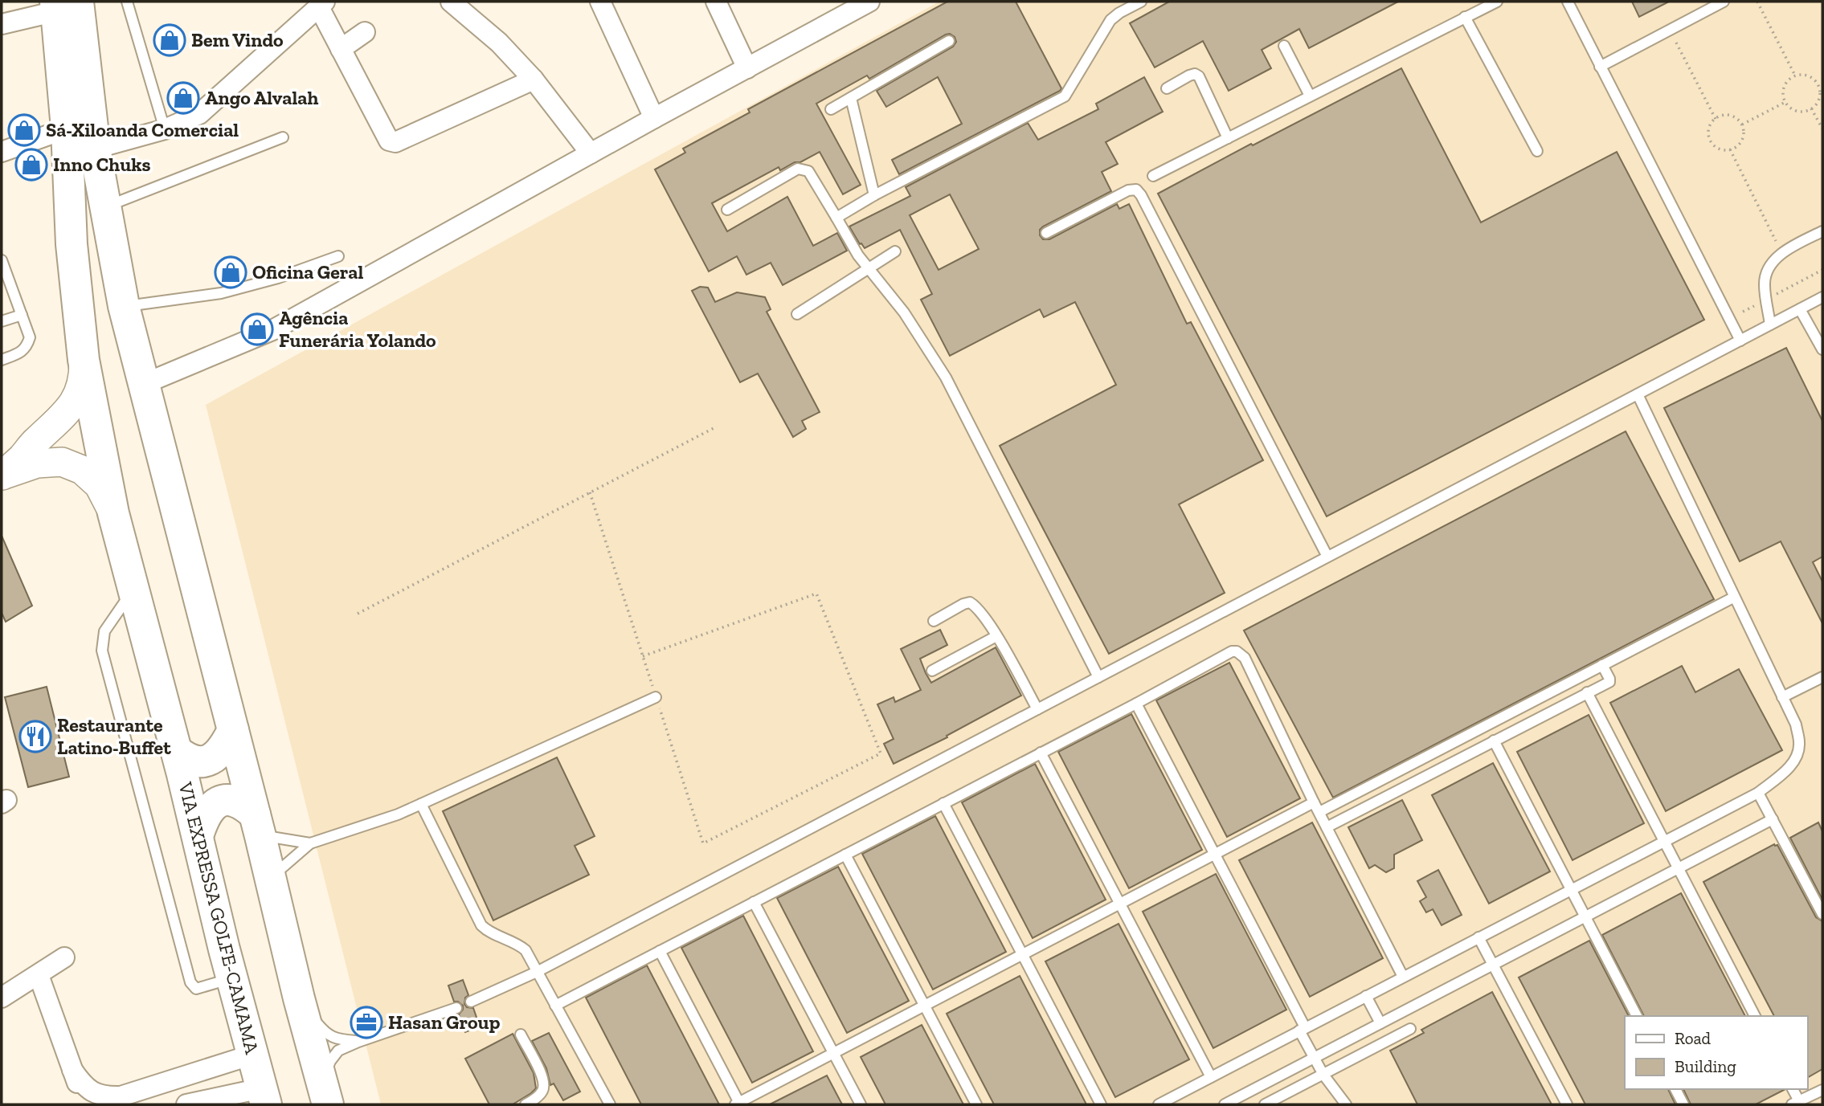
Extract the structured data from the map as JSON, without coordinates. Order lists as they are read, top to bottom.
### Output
{
  "streets": {
    "highway": ["VIA EXPRESSA GOLFE-CAMAMA"]
  },
  "places": {
    "shop": [
      "Bem Vindo",
      "Ango Alvalah",
      "Sá-Xiloanda Comercial",
      "Inno Chuks",
      "Oficina Geral",
      "Agência Funerária Yolando"
    ],
    "restaurant": ["Restaurante Latino-Buffet"],
    "office": ["Hasan Group"]
  },
  "legend": ["Road", "Building"]
}
